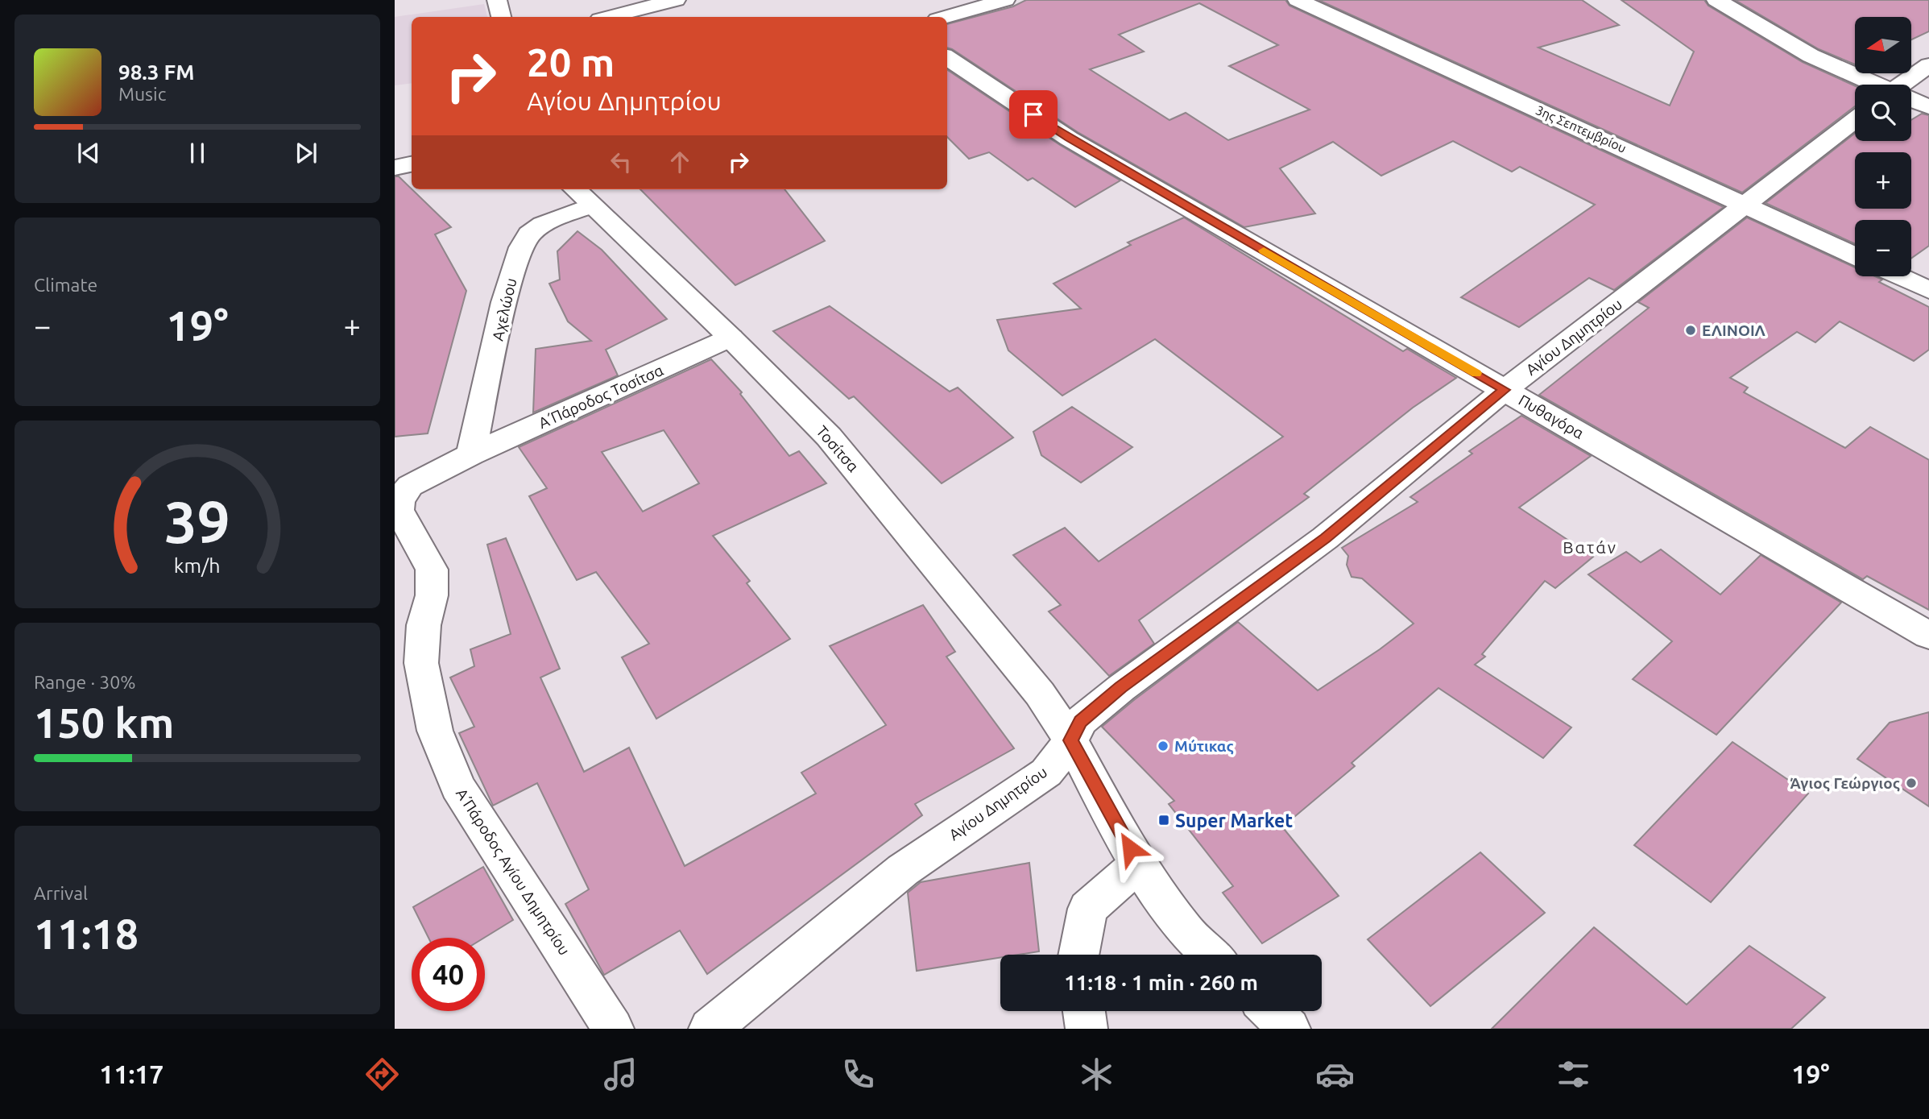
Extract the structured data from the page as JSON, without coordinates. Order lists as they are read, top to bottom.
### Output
{
  "streets": {
    "street": [
      "3ης Σεπτεμβρίου",
      "Αχελώου",
      "Αγίου Δημητρίου",
      "Α΄ Πάροδος Τοσίτσα",
      "Πυθαγόρα",
      "Τοσίτσα",
      "Α΄ Πάροδος Αγίου Δημητρίου"
    ]
  },
  "crossings": [
    ["3ης Σεπτεμβρίου", "Αγίου Δημητρίου"],
    ["Αχελώου", "Α΄ Πάροδος Τοσίτσα"],
    ["Αχελώου", "Τοσίτσα"],
    ["Αχελώου", "Α΄ Πάροδος Αγίου Δημητρίου"],
    ["Αγίου Δημητρίου", "Πυθαγόρα"],
    ["Αγίου Δημητρίου", "Τοσίτσα"],
    ["Α΄ Πάροδος Τοσίτσα", "Τοσίτσα"],
    ["Α΄ Πάροδος Τοσίτσα", "Α΄ Πάροδος Αγίου Δημητρίου"]
  ],
  "districts": ["Βατάν"],
  "places": {
    "other": ["ΕΛΙΝΟΙΛ", "Μύτικας", "Άγιος Γεώργιος"],
    "transit": ["Super Market"]
  },
  "north": "left",
  "page": {
    "map_buttons": ["+", "−"],
    "turn": ["20 m", "Αγίου Δημητρίου"],
    "song": ["98.3 FM", "Music"],
    "tile": [
      "Climate",
      ["Range · 30%", "150 km"],
      ["Arrival", "11:18"]
    ],
    "heat": ["−", "19°", "+"],
    "limit": "40",
    "trip": "11:18 · 1 min · 260 m",
    "tabs": ["11:17", "19°"],
    "gauge": ["39", "km/h"]
  }
}
